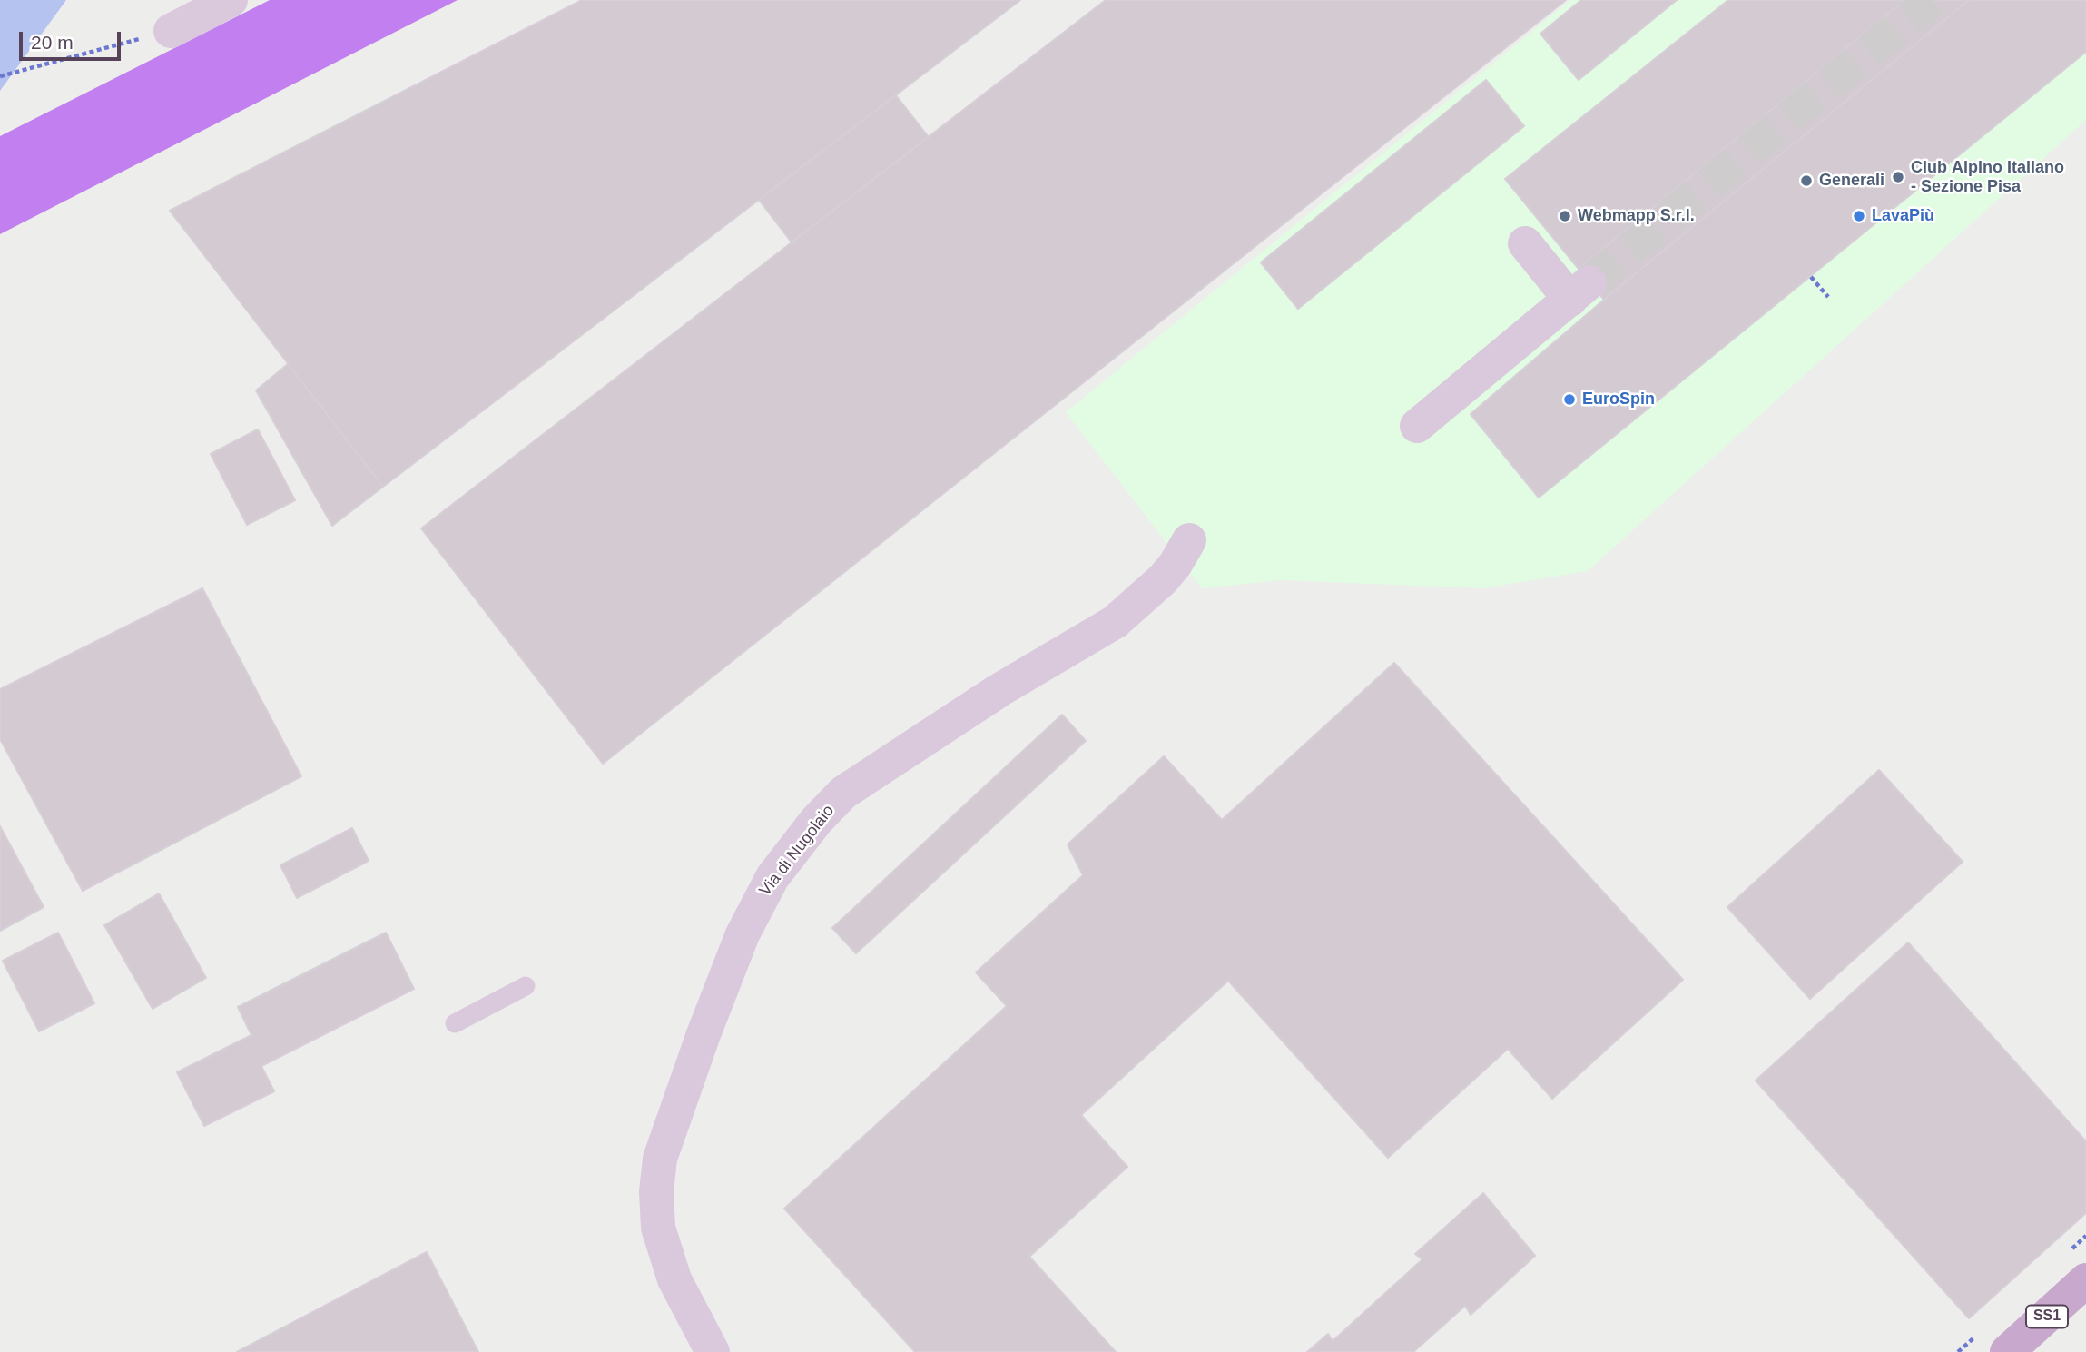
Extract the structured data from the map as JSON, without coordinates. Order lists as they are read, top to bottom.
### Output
{
  "streets": {
    "main road": ["SS1"],
    "street": ["Via di Nugolaio"]
  },
  "places": [
    "Club Alpino Italiano - Sezione Pisa",
    "Generali",
    "Webmapp S.r.l.",
    "LavaPiù",
    "EuroSpin"
  ],
  "scale_bar": "20 m"
}
